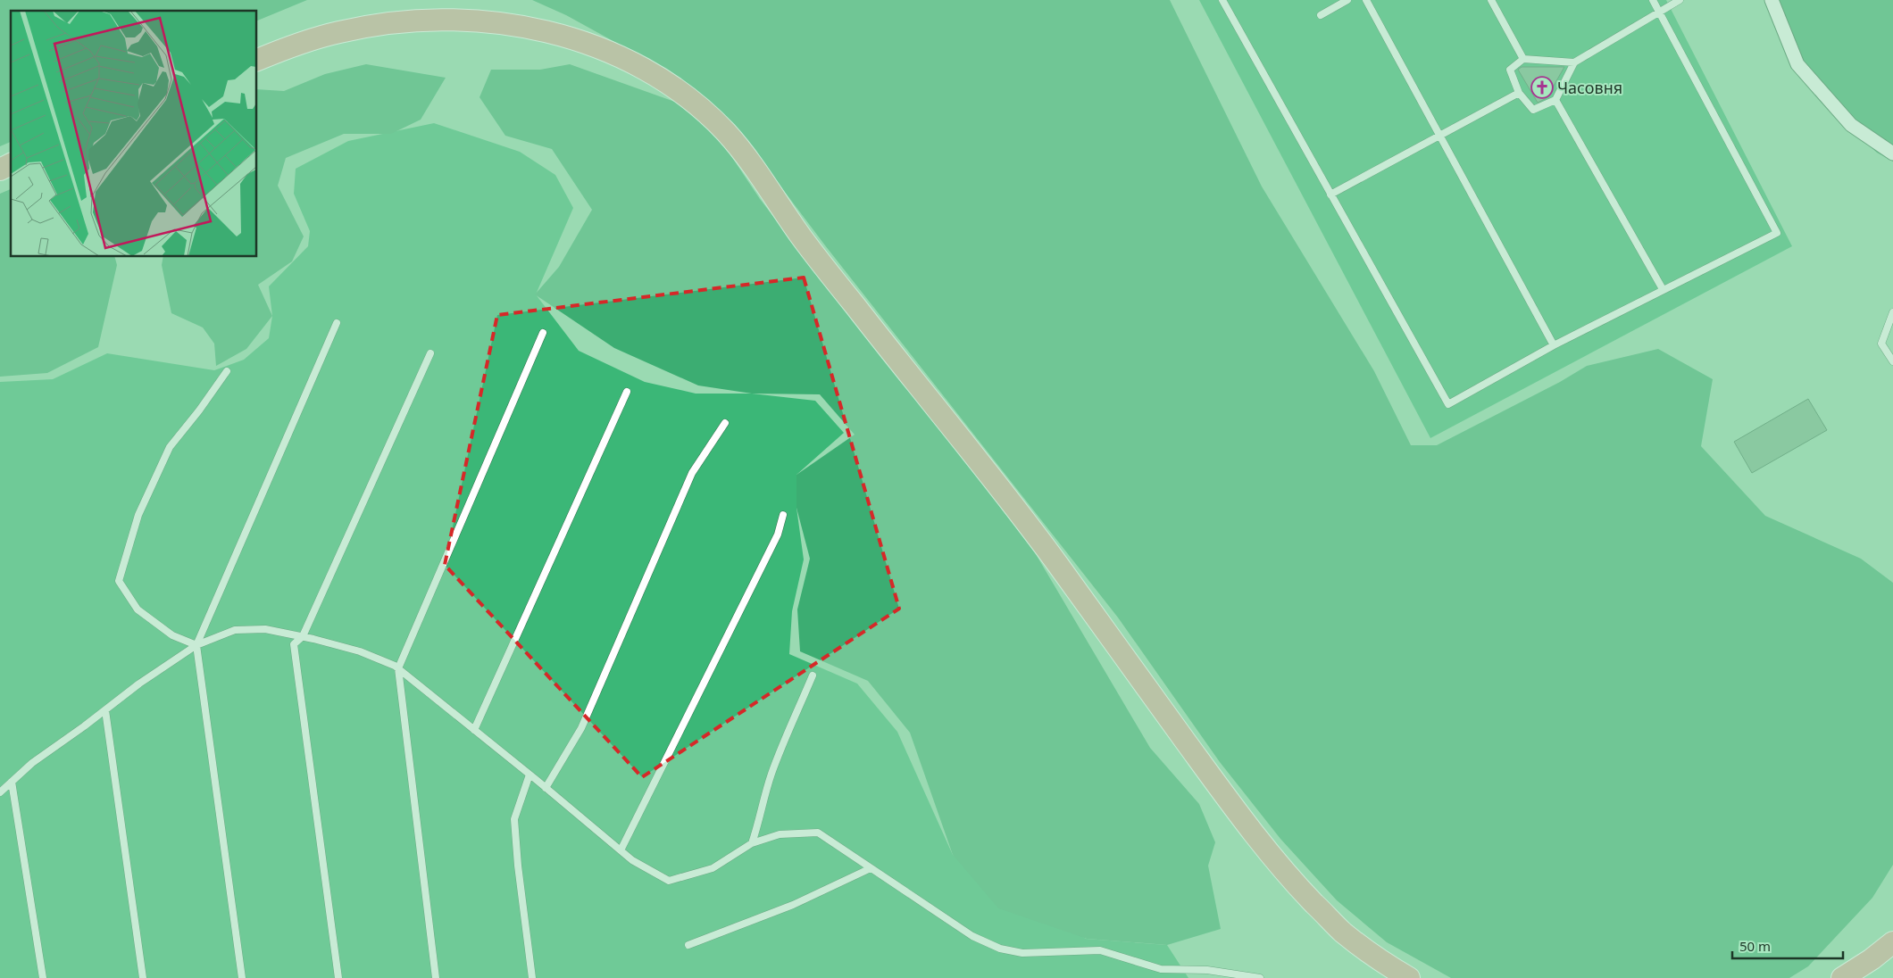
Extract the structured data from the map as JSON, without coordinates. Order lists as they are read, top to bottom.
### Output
{
  "places": {
    "church": ["Часовня"]
  },
  "scale_bar": "50 m"
}
